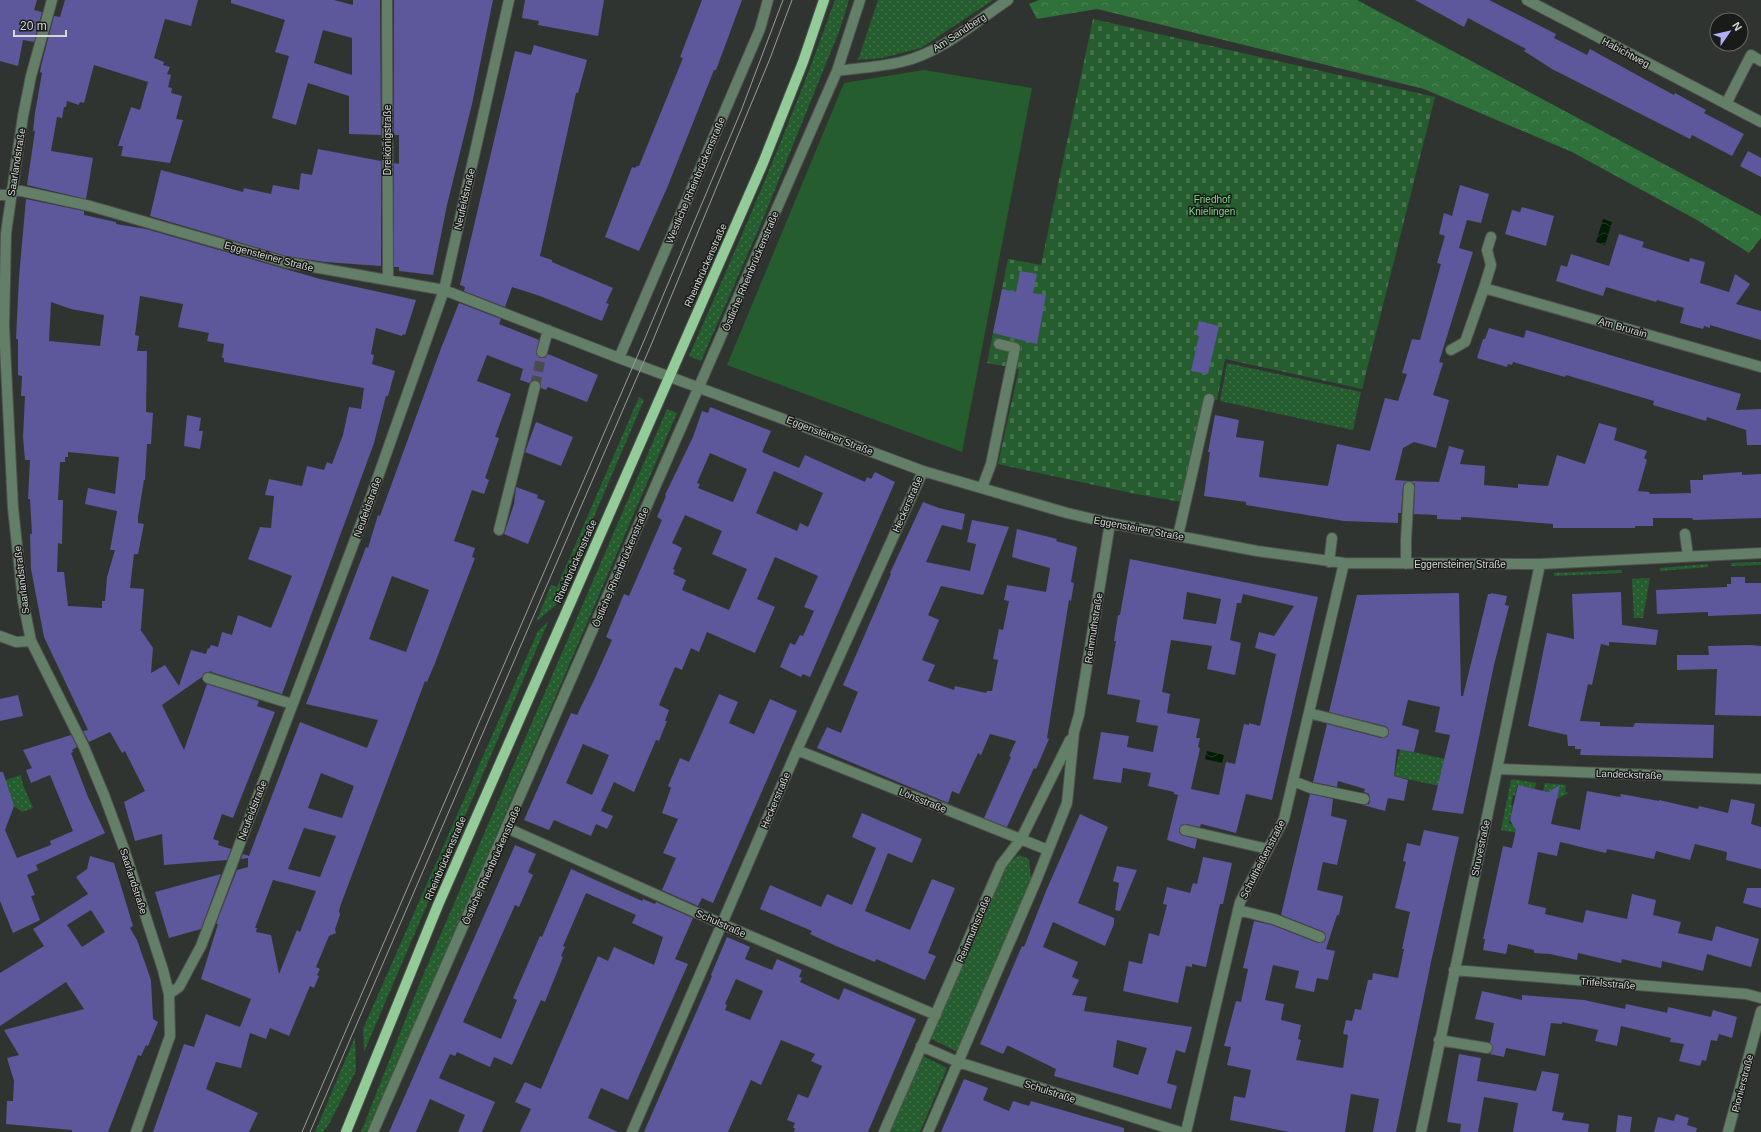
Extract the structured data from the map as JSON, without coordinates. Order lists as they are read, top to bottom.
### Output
{
  "streets": {
    "main road": ["Rheinbrückenstraße"],
    "street": [
      "Am Sandberg",
      "Habichtweg",
      "Dreikönigstraße",
      "Saarlandstraße",
      "Westliche Rheinbrückenstraße",
      "Neufeldstraße",
      "Eggensteiner Straße",
      "Östliche Rheinbrückenstraße",
      "Am Brurain",
      "Heckerstraße",
      "Reinmuthstraße",
      "Landeckstraße",
      "Lönsstraße",
      "Struvestraße",
      "Schultheißenstraße",
      "Schulstraße",
      "Trifelsstraße",
      "Pionierstraße"
    ]
  },
  "crossings": [
    ["Am Sandberg", "Östliche Rheinbrückenstraße"],
    ["Dreikönigstraße", "Eggensteiner Straße"],
    ["Saarlandstraße", "Neufeldstraße"],
    ["Saarlandstraße", "Eggensteiner Straße"],
    ["Westliche Rheinbrückenstraße", "Eggensteiner Straße"],
    ["Neufeldstraße", "Eggensteiner Straße"],
    ["Eggensteiner Straße", "Rheinbrückenstraße"],
    ["Eggensteiner Straße", "Östliche Rheinbrückenstraße"],
    ["Eggensteiner Straße", "Heckerstraße"],
    ["Eggensteiner Straße", "Reinmuthstraße"],
    ["Eggensteiner Straße", "Struvestraße"],
    ["Eggensteiner Straße", "Schultheißenstraße"],
    ["Östliche Rheinbrückenstraße", "Schulstraße"],
    ["Heckerstraße", "Lönsstraße"],
    ["Heckerstraße", "Schulstraße"],
    ["Reinmuthstraße", "Lönsstraße"],
    ["Reinmuthstraße", "Schulstraße"],
    ["Landeckstraße", "Struvestraße"],
    ["Struvestraße", "Trifelsstraße"]
  ],
  "parks": ["Friedhof Knielingen"],
  "scale_bar": "20 m",
  "north": "top right"
}
